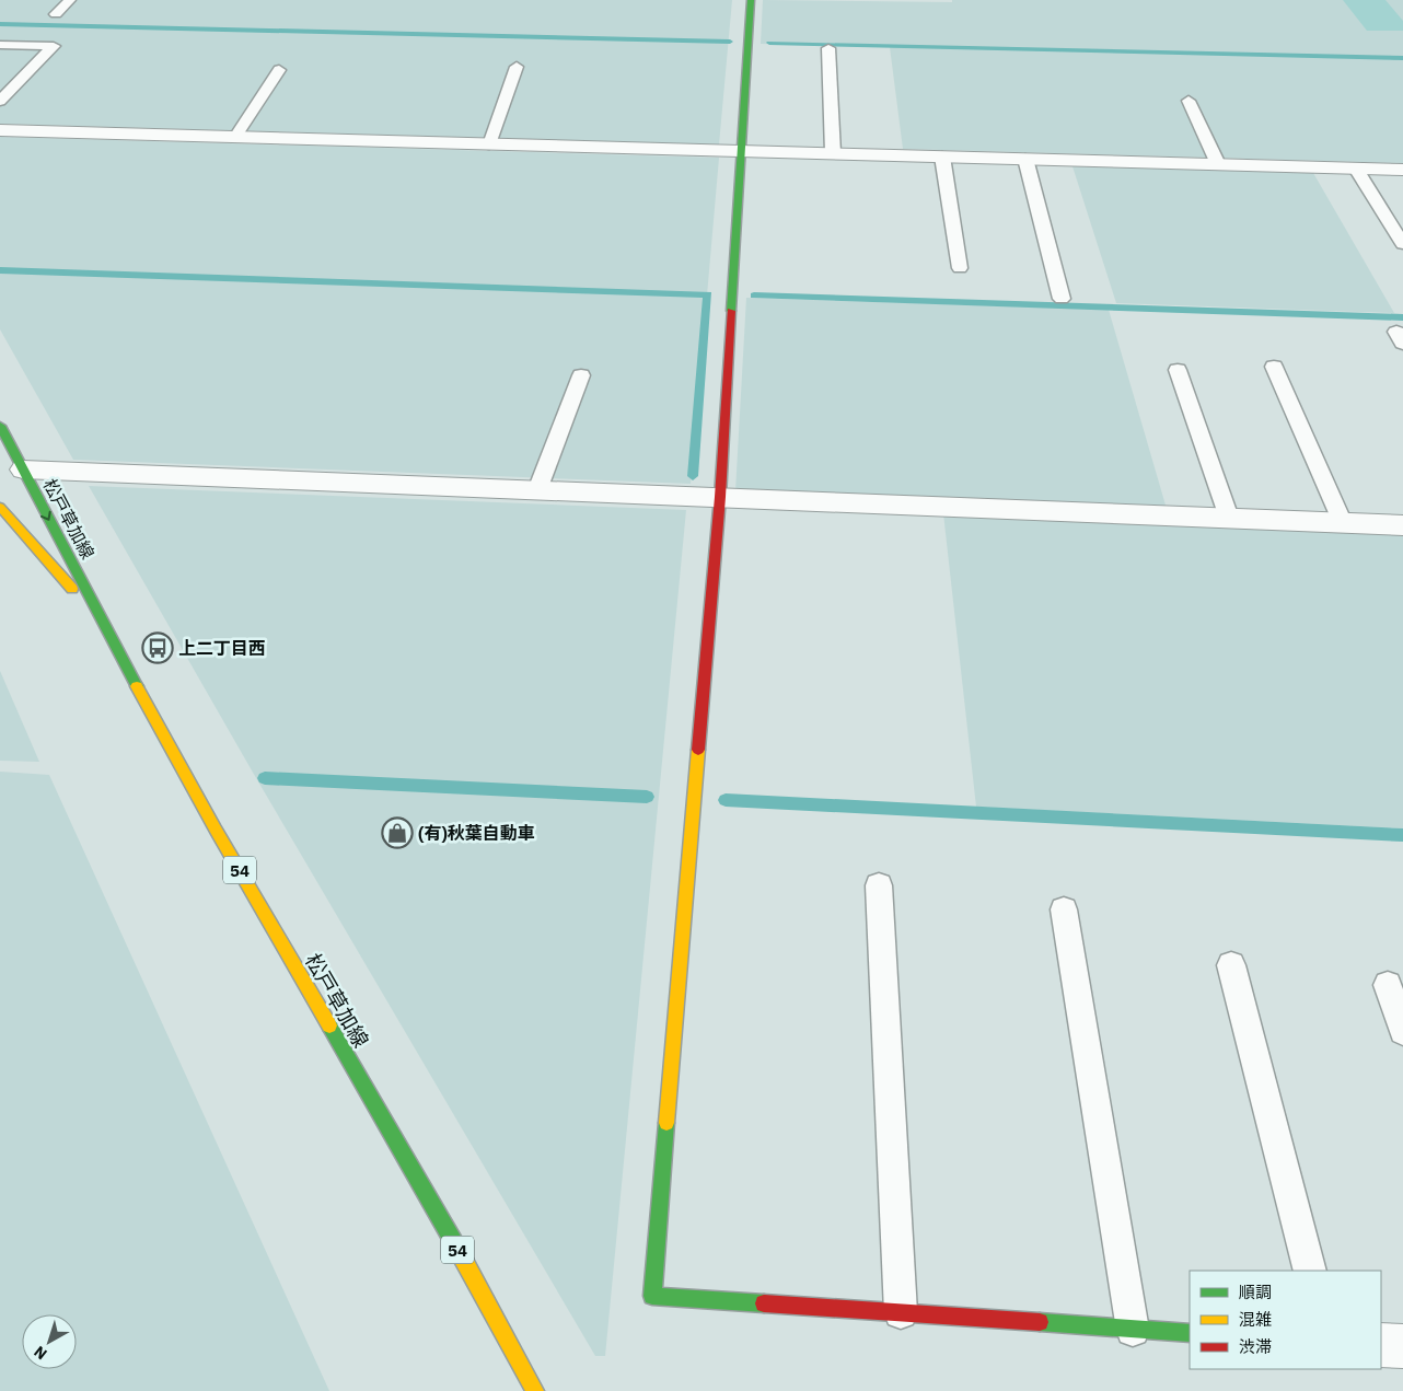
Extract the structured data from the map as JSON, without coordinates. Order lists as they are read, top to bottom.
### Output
{
  "streets": {
    "street": ["松戸草加線", "54"]
  },
  "places": {
    "bus stop": ["上二丁目西"],
    "shop": ["(有)秋葉自動車"]
  },
  "legend": ["順調", "混雑", "渋滞"],
  "north": "bottom left"
}
